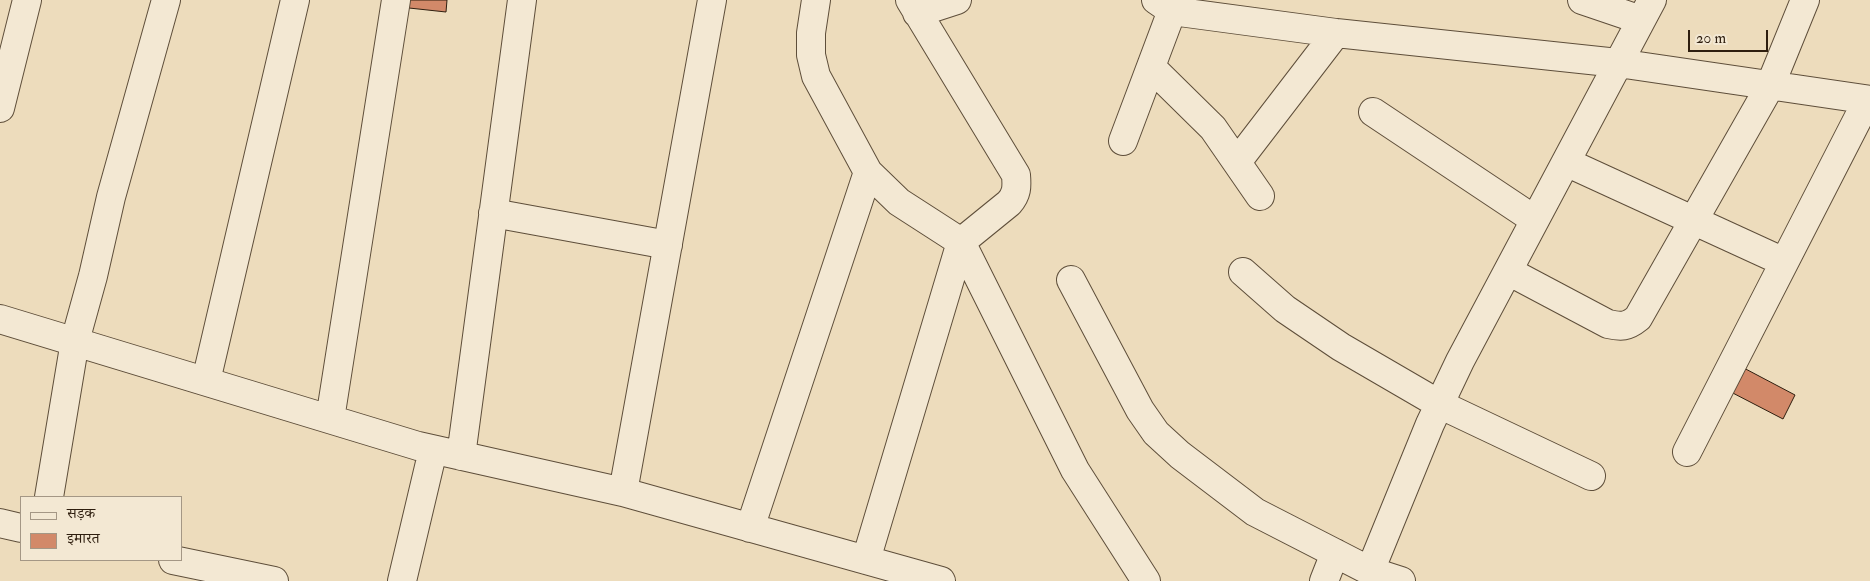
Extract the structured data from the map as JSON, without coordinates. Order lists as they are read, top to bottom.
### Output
{
  "legend": ["सड़क", "इमारत"],
  "scale_bar": "20 m"
}
